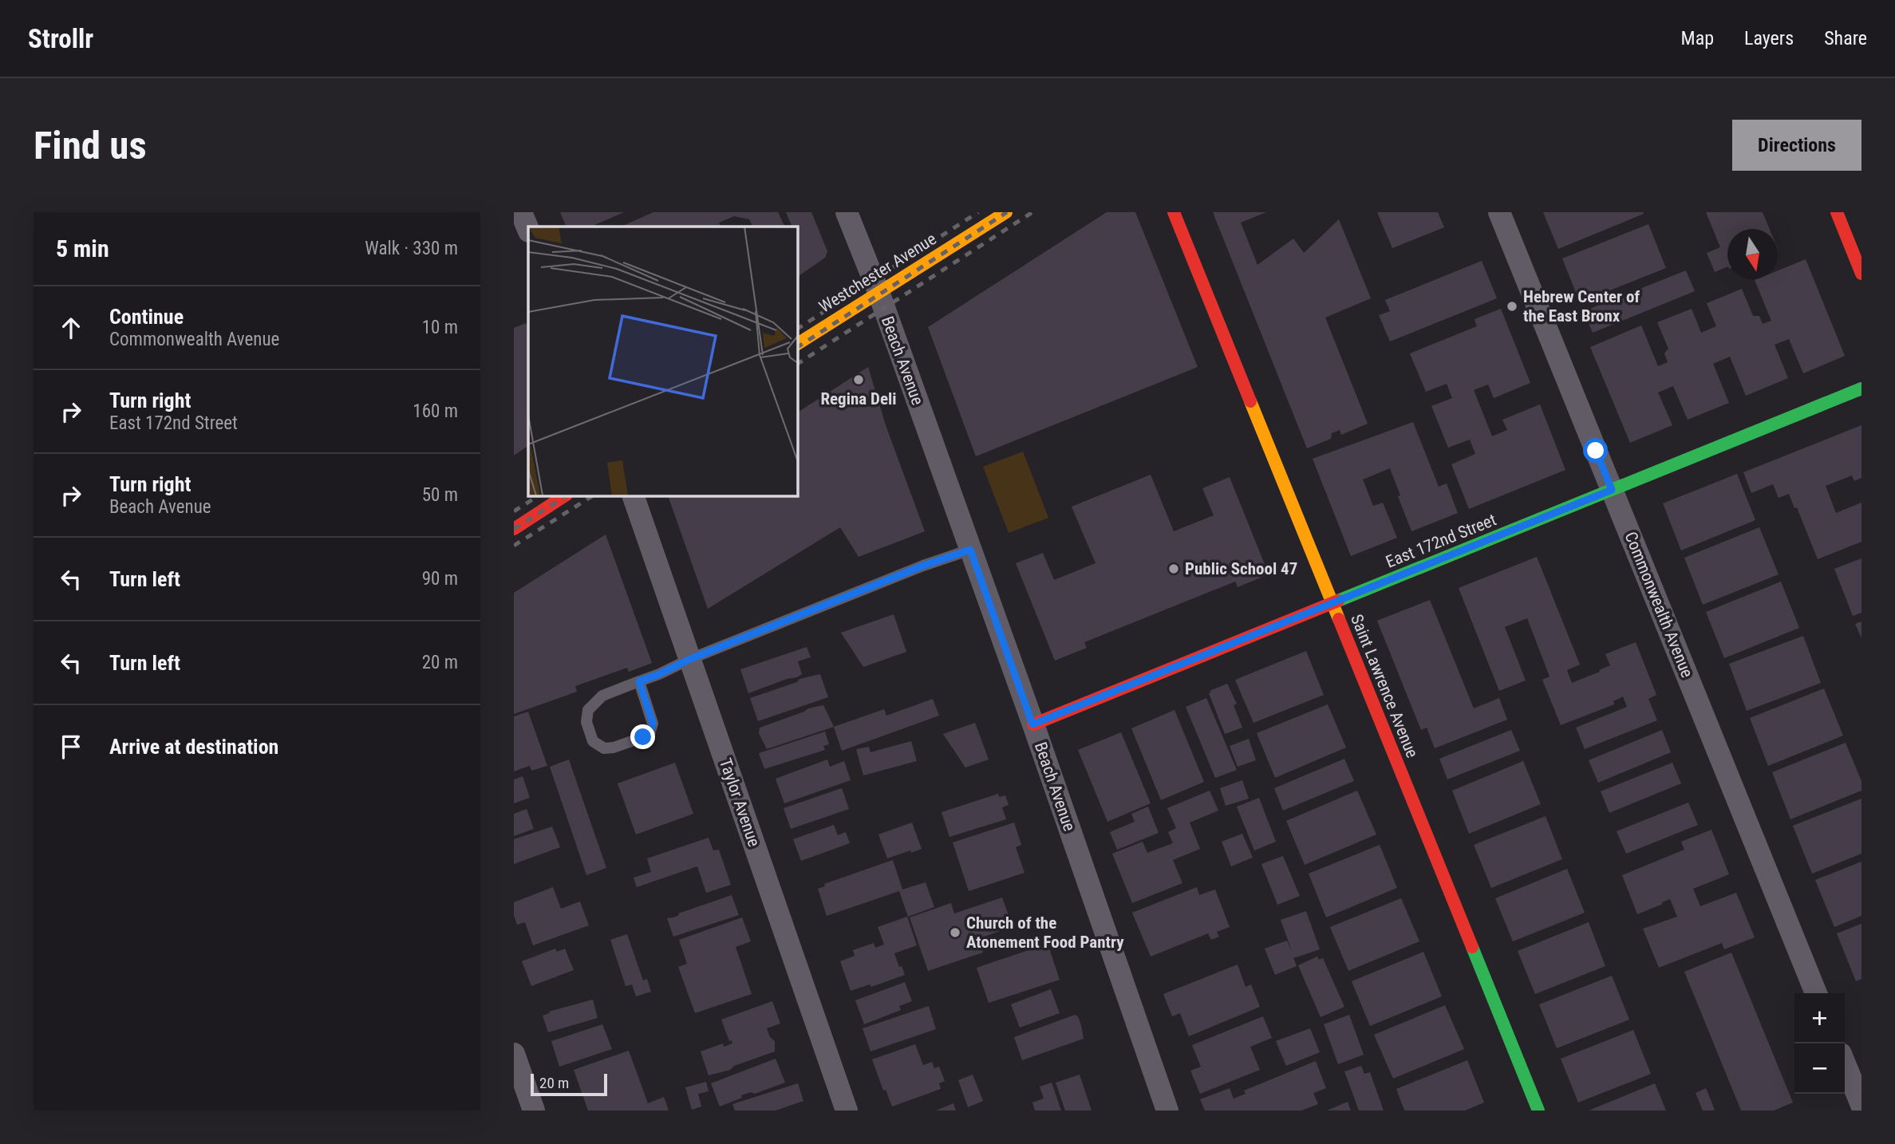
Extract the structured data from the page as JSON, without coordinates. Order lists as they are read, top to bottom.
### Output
{
  "streets": {
    "street": [
      "Westchester Avenue",
      "Beach Avenue",
      "East 172nd Street",
      "Commonwealth Avenue",
      "Saint Lawrence Avenue",
      "Taylor Avenue"
    ]
  },
  "crossings": [
    ["Westchester Avenue", "Beach Avenue"],
    ["Beach Avenue", "East 172nd Street"],
    ["East 172nd Street", "Commonwealth Avenue"],
    ["East 172nd Street", "Saint Lawrence Avenue"]
  ],
  "places": [
    "Hebrew Center of the East Bronx",
    "Regina Deli",
    "Public School 47",
    "Church of the Atonement Food Pantry"
  ],
  "scale_bar": "20 m",
  "north": "bottom",
  "page": {
    "header": "Strollr",
    "nav": ["Map", "Layers", "Share"],
    "buttons": "Directions",
    "title": "Find us",
    "heading": ["5 min", "Walk · 330 m"],
    "list": [
      ["Continue", "Commonwealth Avenue", "10 m"],
      ["Turn right", "East 172nd Street", "160 m"],
      ["Turn right", "Beach Avenue", "50 m"],
      ["Turn left", "90 m"],
      ["Turn left", "20 m"],
      "Arrive at destination"
    ],
    "map_buttons": ["+", "−"],
    "scale": "20 m"
  }
}
